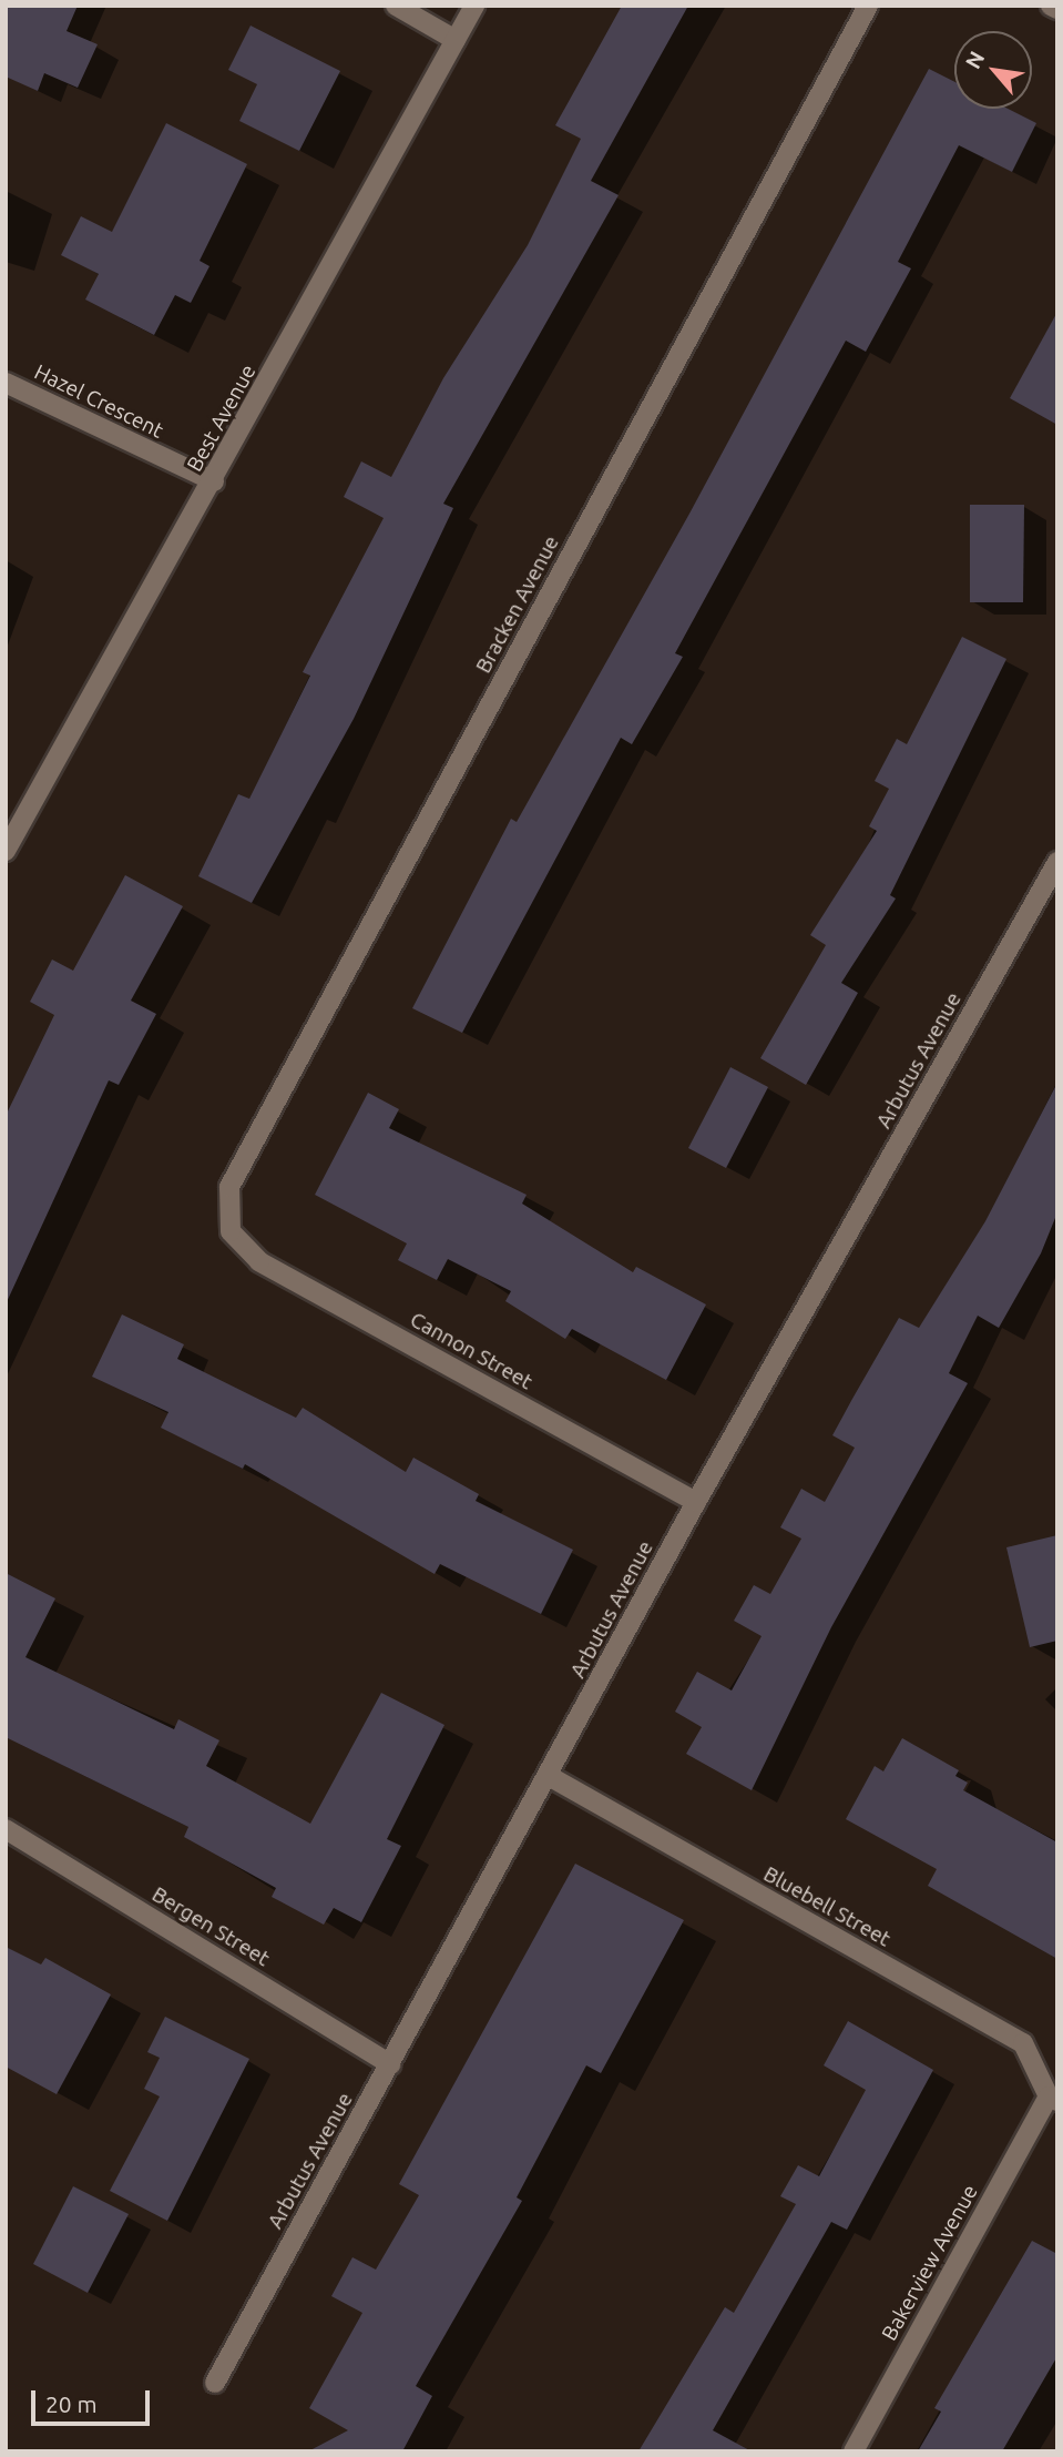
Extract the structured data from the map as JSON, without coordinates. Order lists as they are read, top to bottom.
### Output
{
  "streets": {
    "street": [
      "Hazel Crescent",
      "Best Avenue",
      "Bracken Avenue",
      "Arbutus Avenue",
      "Cannon Street",
      "Bluebell Street",
      "Bergen Street",
      "Bakerview Avenue"
    ]
  },
  "crossings": [
    ["Hazel Crescent", "Best Avenue"],
    ["Bracken Avenue", "Cannon Street"],
    ["Arbutus Avenue", "Cannon Street"],
    ["Arbutus Avenue", "Bluebell Street"],
    ["Arbutus Avenue", "Bergen Street"],
    ["Bluebell Street", "Bakerview Avenue"]
  ],
  "scale_bar": "20 m",
  "north": "top left"
}
